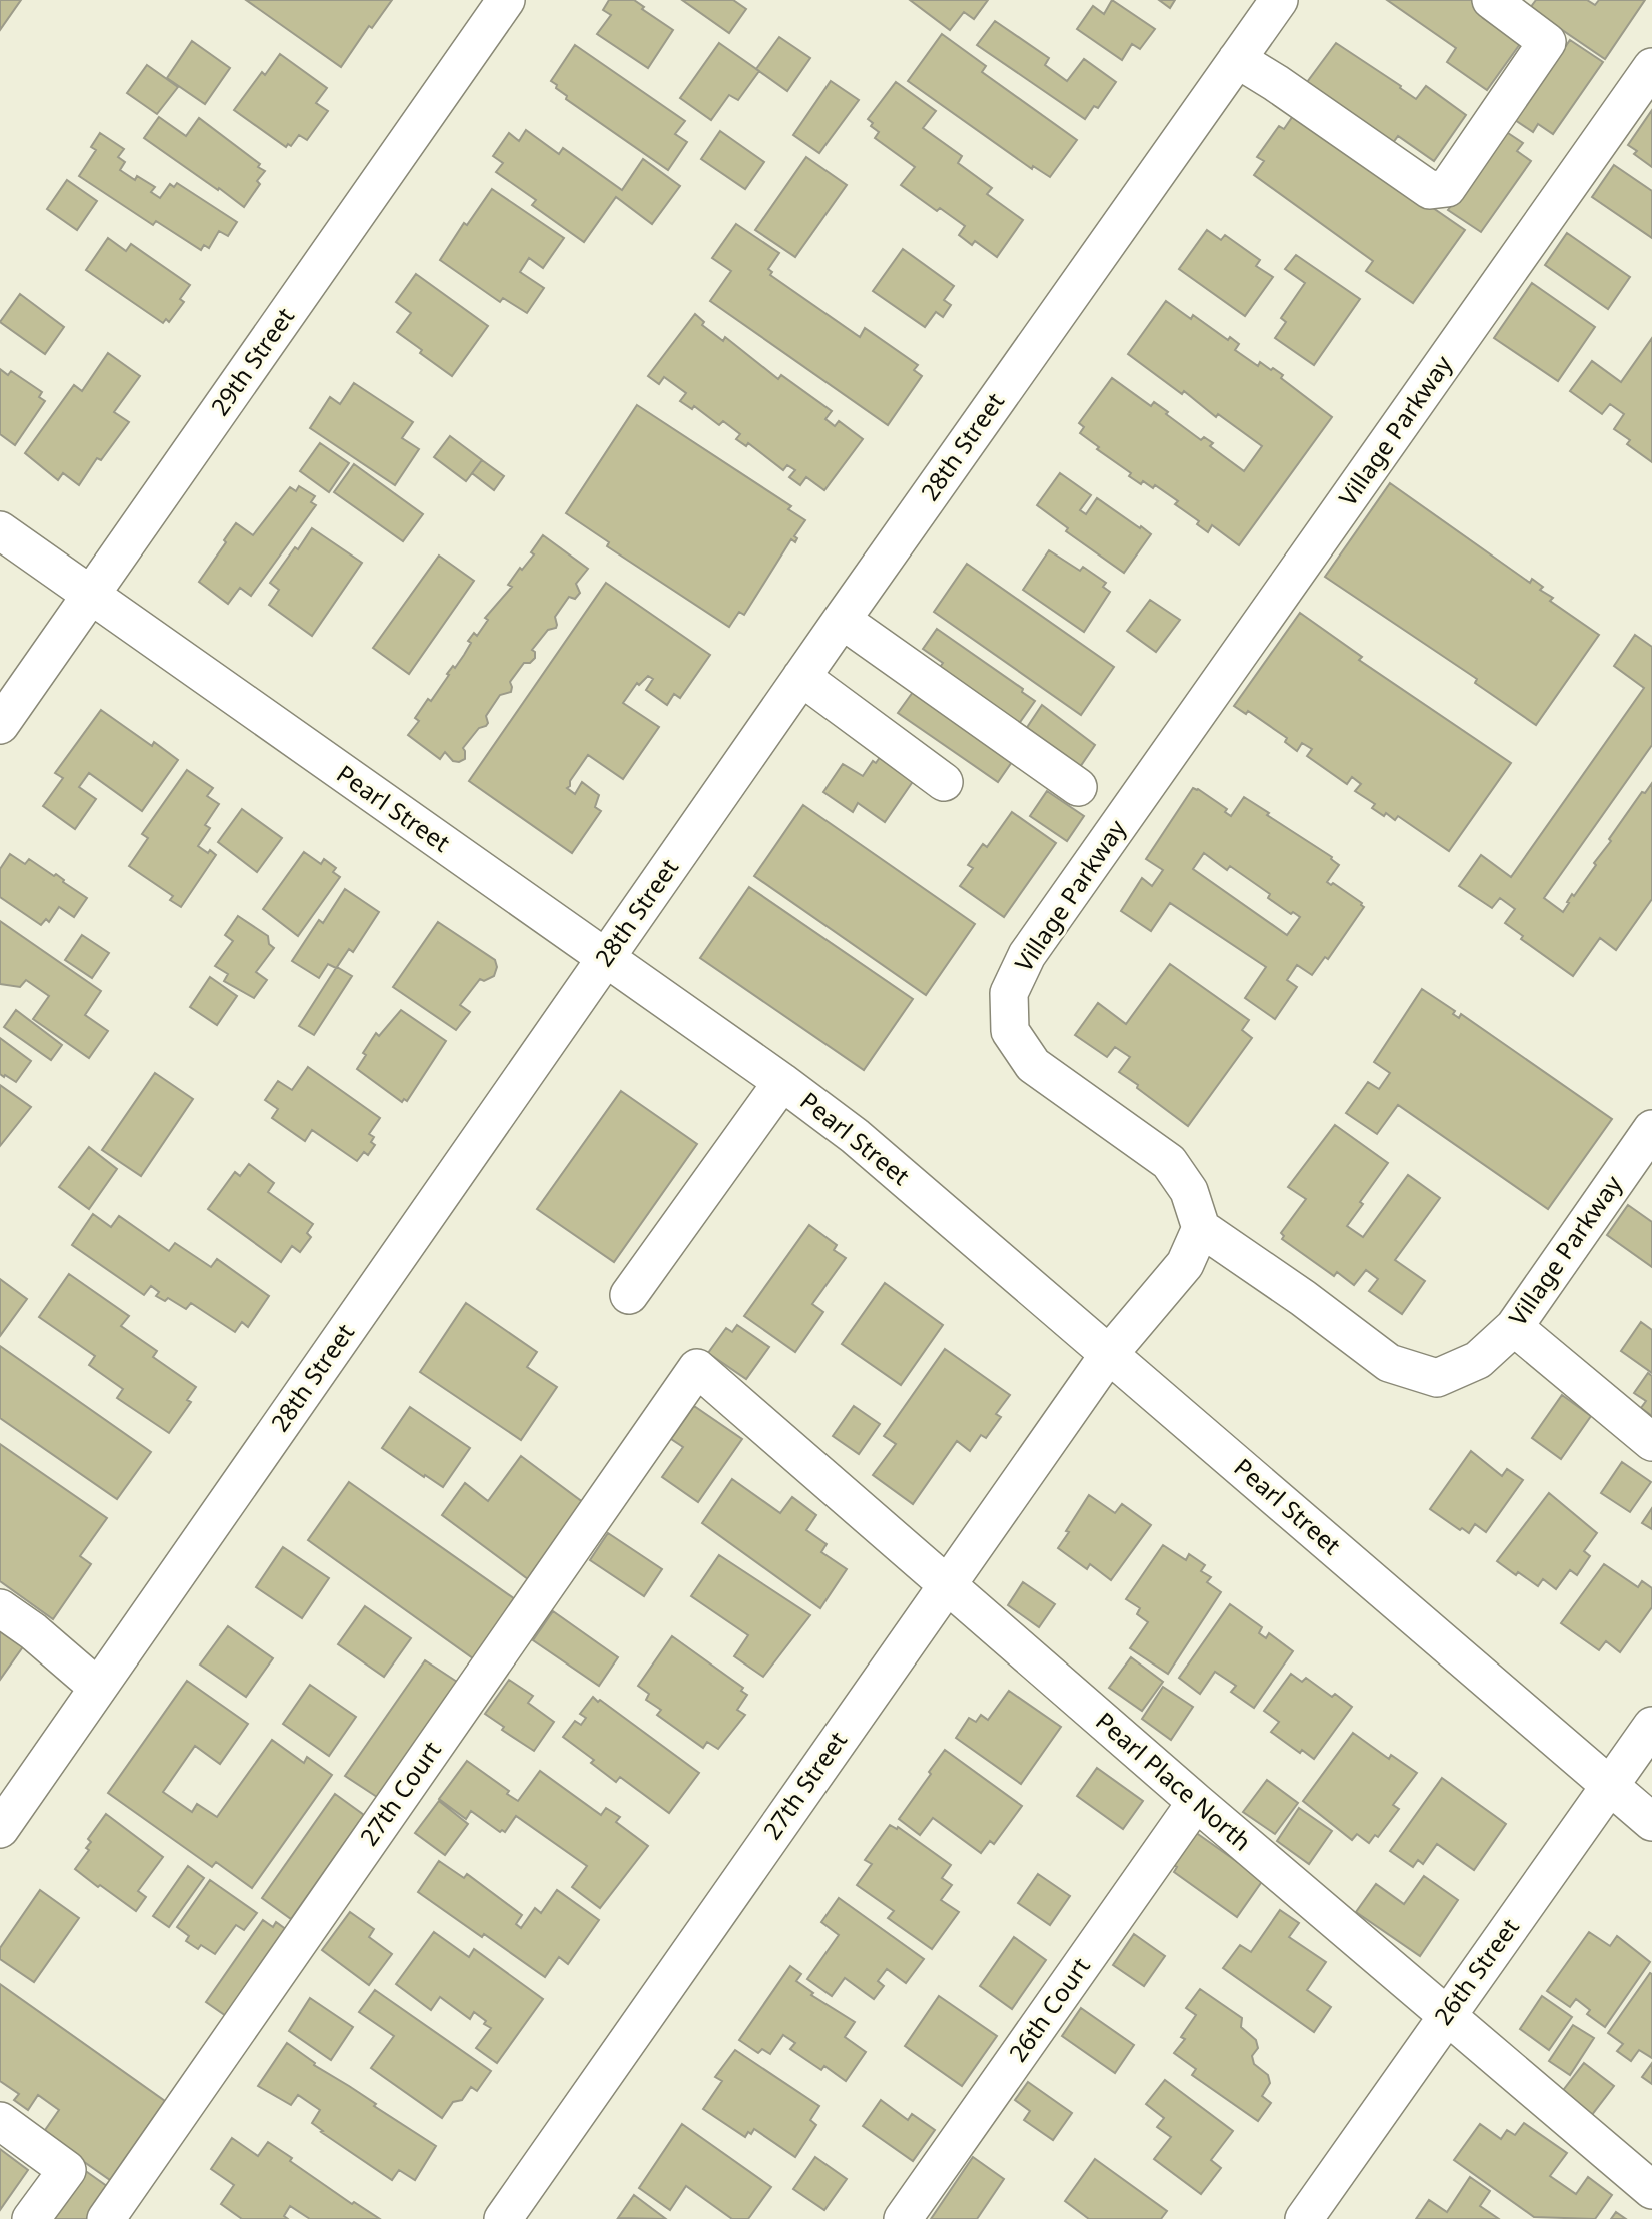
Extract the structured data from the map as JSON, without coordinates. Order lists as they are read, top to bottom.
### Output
{
  "streets": {
    "street": [
      "29th Street",
      "Village Parkway",
      "28th Street",
      "Pearl Street",
      "Pearl Place North",
      "27th Street",
      "27th Court",
      "26th Street",
      "26th Court"
    ]
  },
  "crossings": [
    ["29th Street", "Pearl Street"],
    ["Village Parkway", "27th Street"],
    ["28th Street", "Pearl Street"],
    ["Pearl Street", "27th Street"],
    ["Pearl Street", "26th Street"],
    ["Pearl Place North", "27th Street"],
    ["Pearl Place North", "27th Court"],
    ["Pearl Place North", "26th Street"],
    ["Pearl Place North", "26th Court"]
  ]
}
